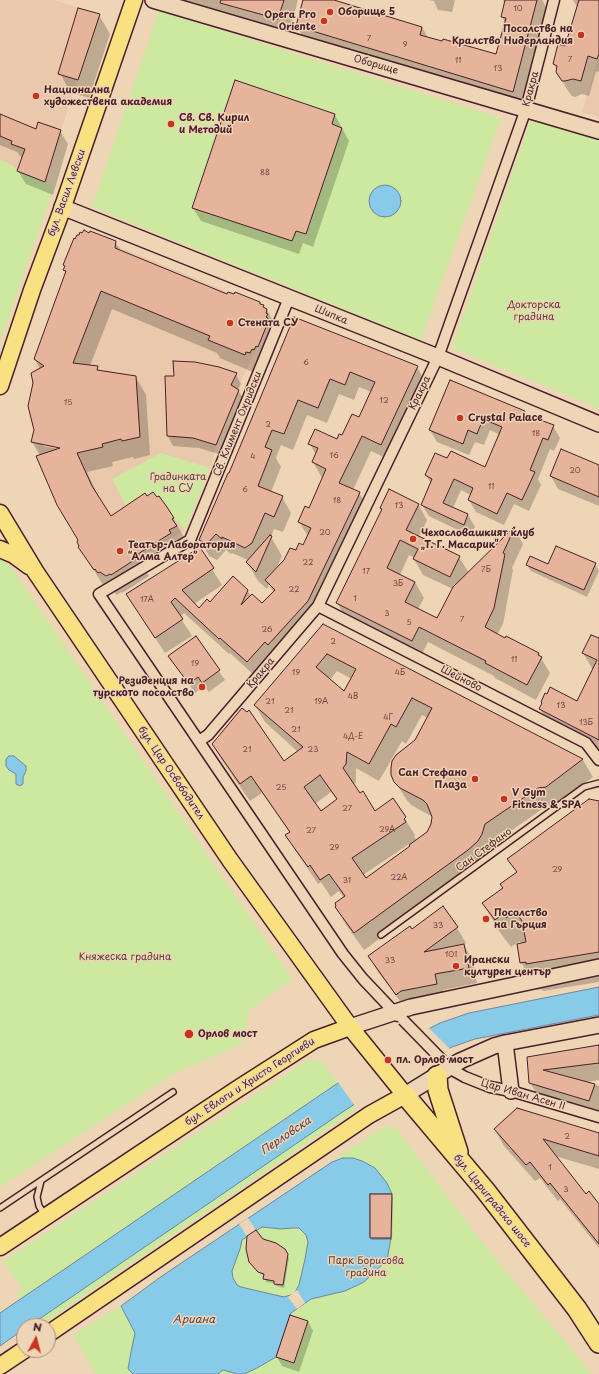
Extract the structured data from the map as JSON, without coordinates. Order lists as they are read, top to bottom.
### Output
{
  "streets": {
    "highway": ["бул. Цариградско шосе"],
    "main road": ["бул. Васил Левски", "бул. Цар Освободител", "бул. Евлоги и Христо Георгиеви"],
    "street": [
      "Оборище",
      "Кракра",
      "Шипка",
      "Св. Климент Охридски",
      "Шейново",
      "Цар Иван Асен II"
    ],
    "lane": ["Сан Стефано"]
  },
  "crossings": [
    ["Оборище", "Кракра"],
    ["Кракра", "Шипка"],
    ["Кракра", "Св. Климент Охридски"],
    ["Кракра", "Шейново"],
    ["бул. Васил Левски", "Шипка"],
    ["Шипка", "Св. Климент Охридски"],
    ["бул. Цар Освободител", "бул. Евлоги и Христо Георгиеви"],
    ["бул. Цар Освободител", "бул. Цариградско шосе"],
    ["бул. Евлоги и Христо Георгиеви", "Цар Иван Асен II"]
  ],
  "water": ["Перловска", "Ариана"],
  "parks": [
    "Докторска градина",
    "Градинката на СУ",
    "Княжеска градина",
    "Парк Борисова градина"
  ],
  "places": [
    "Оборище 5",
    "Opera Pro Oriente",
    "Посолство на Кралство Нидерландия",
    "Национална художествена академия",
    "Св. Св. Кирил и Методий",
    "Стената СУ",
    "Crystal Palace",
    "Чехословашкият клуб „Т. Г. Масарик”",
    "Театър-Лаборатория “Алма Алтер”",
    "Резиденция на турското посолство",
    "Сан Стефано Плаза",
    "V Gym Fitness & SPA",
    "Посолство на Гърция",
    "Ирански културен център",
    "Орлов мост",
    "пл. Орлов мост"
  ],
  "house_numbers": [
    "10",
    "7",
    "9",
    "7",
    "11",
    "13",
    "88",
    "6",
    "12",
    "15",
    "2",
    "18",
    "16",
    "4",
    "20",
    "11",
    "6",
    "18",
    "13",
    "20",
    "22",
    "7Б",
    "17",
    "3Б",
    "22",
    "1",
    "17А",
    "3",
    "7",
    "5",
    "26",
    "2",
    "11",
    "19",
    "19",
    "4Б",
    "4В",
    "21",
    "19А",
    "13",
    "21",
    "4Г",
    "13Б",
    "21",
    "4Д-Е",
    "21",
    "23",
    "25",
    "27",
    "29А",
    "27",
    "29",
    "29",
    "22А",
    "31",
    "33",
    "101",
    "33",
    "2",
    "1",
    "3"
  ],
  "north": "top"
}
